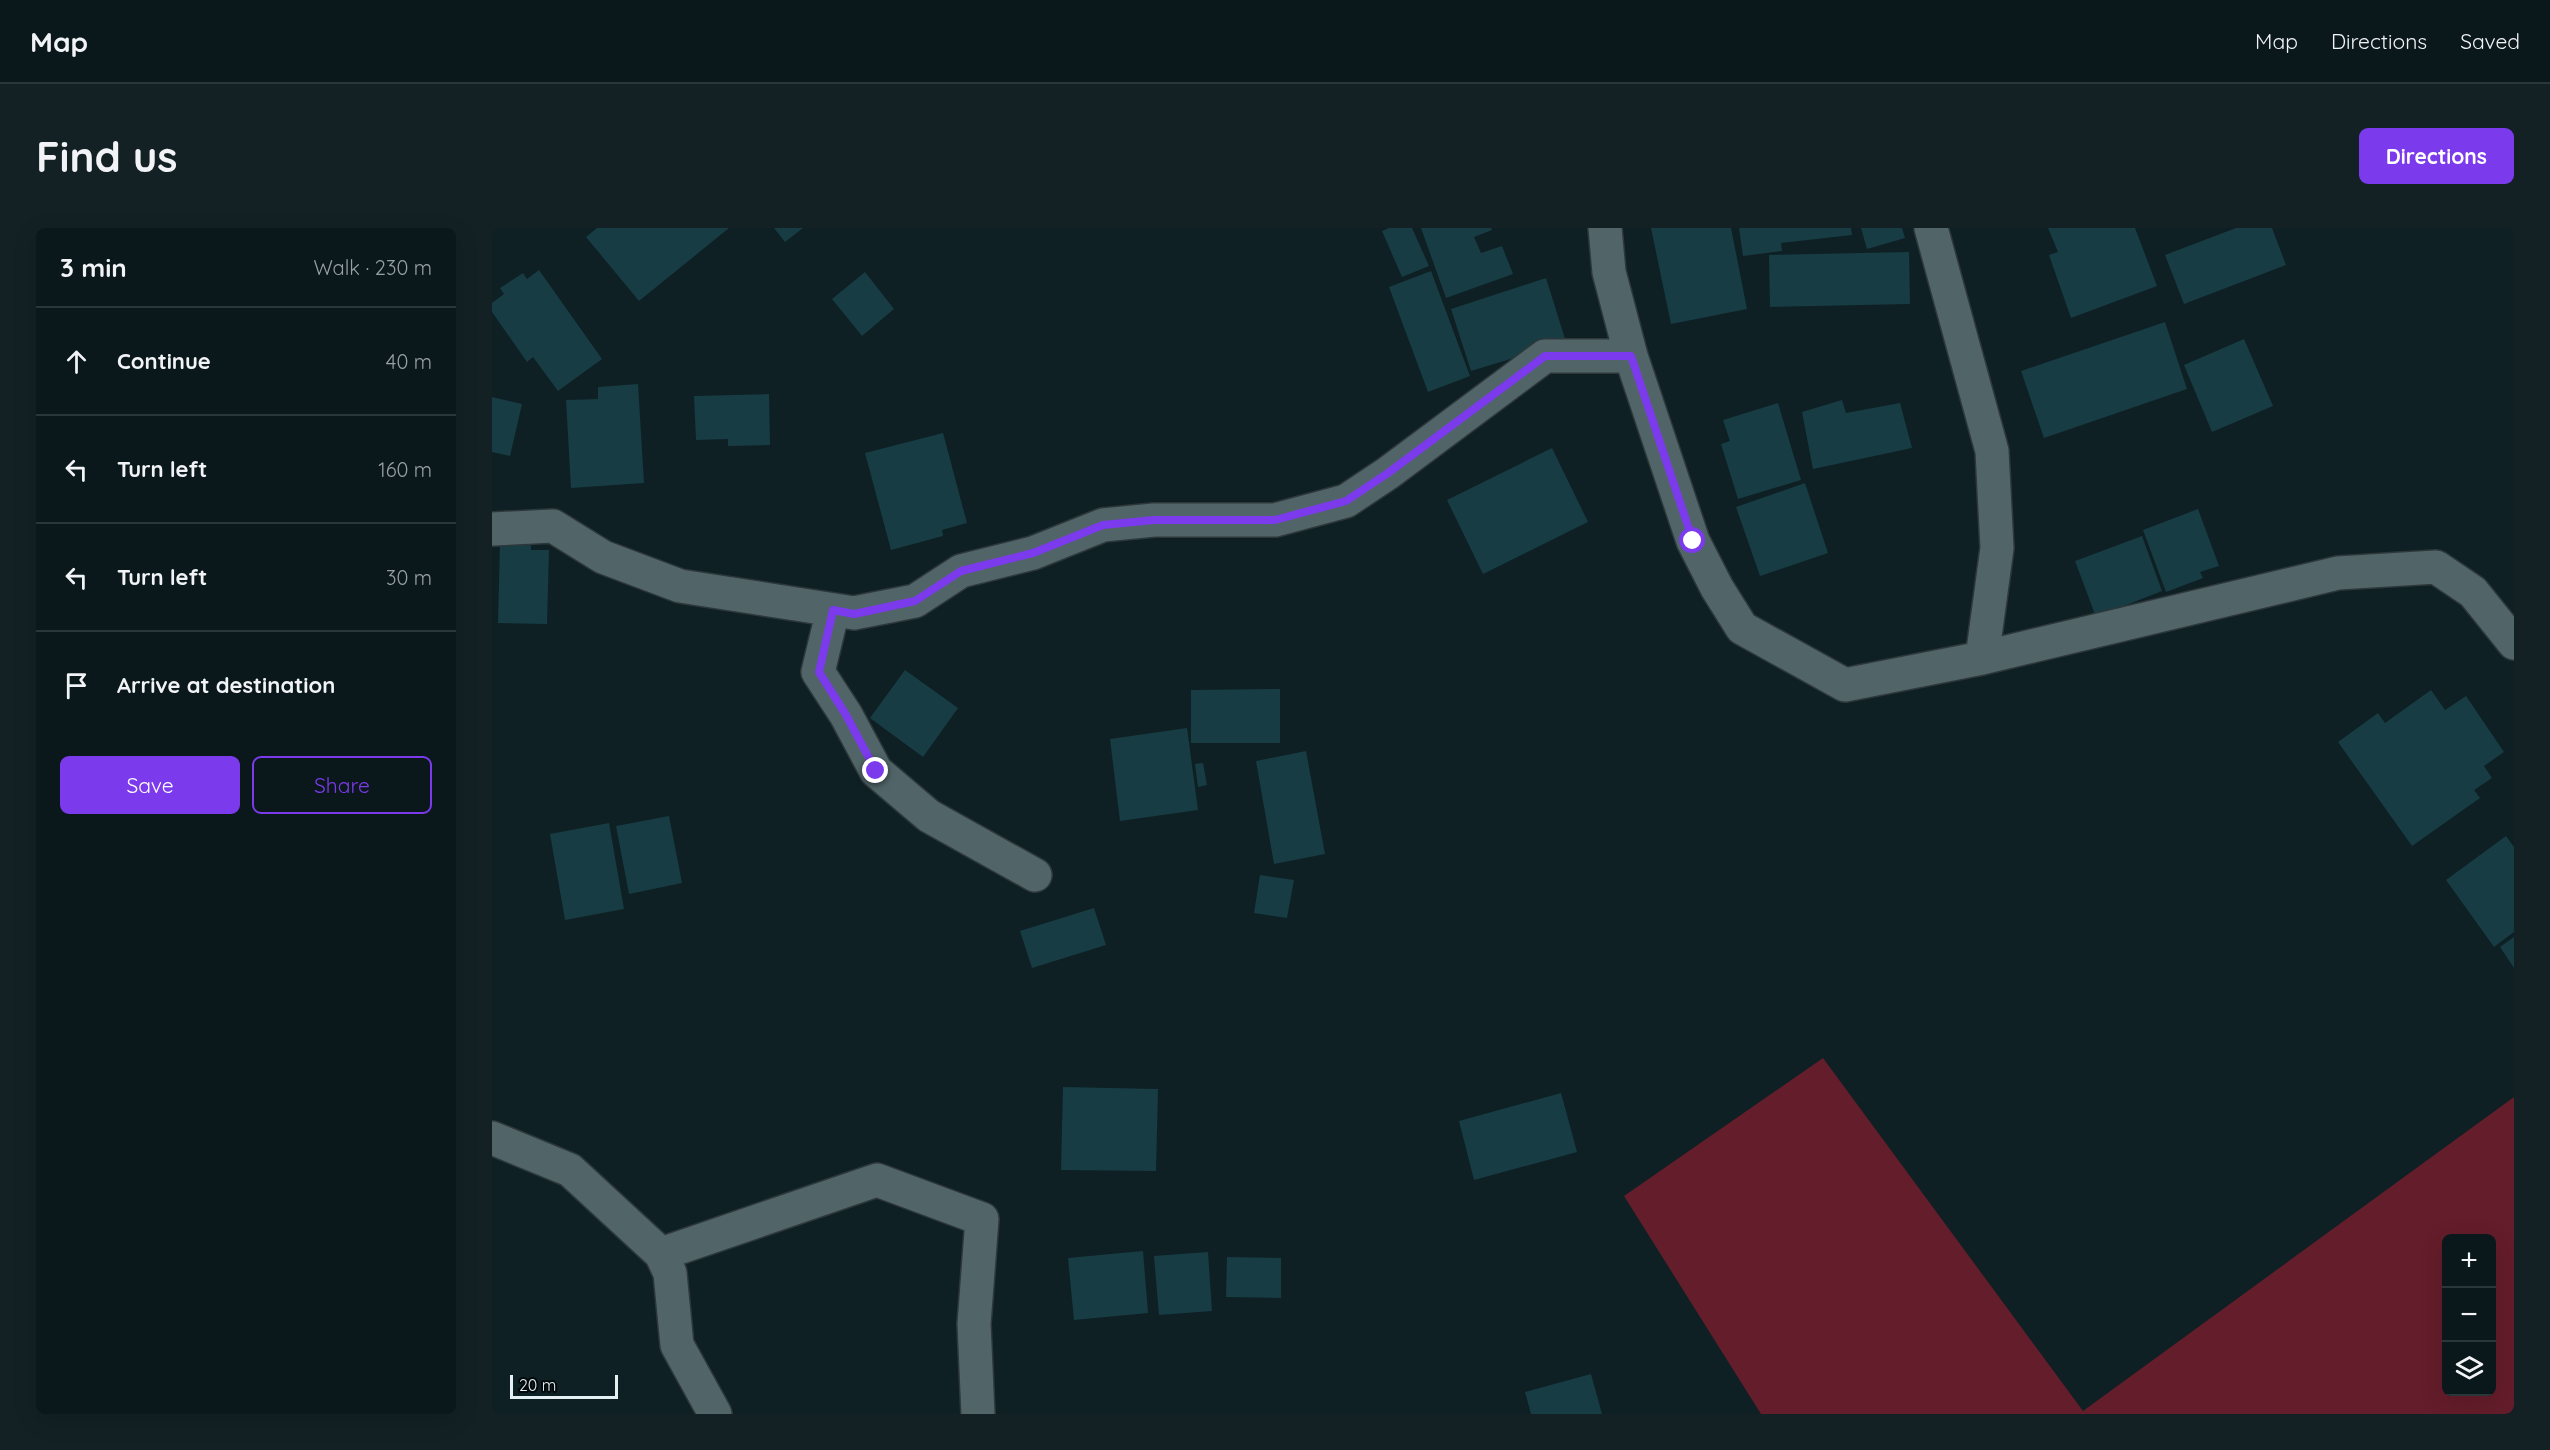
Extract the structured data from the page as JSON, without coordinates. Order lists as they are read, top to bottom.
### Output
{
  "scale_bar": "20 m",
  "page": {
    "header": "Map",
    "nav": ["Map", "Directions", "Saved"],
    "buttons": [
      "Directions",
      ["Save", "Share"]
    ],
    "title": "Find us",
    "heading": ["3 min", "Walk · 230 m"],
    "list": [
      ["Continue", "40 m"],
      ["Turn left", "160 m"],
      ["Turn left", "30 m"],
      "Arrive at destination"
    ],
    "map_buttons": ["+", "−"],
    "scale": "20 m"
  }
}
